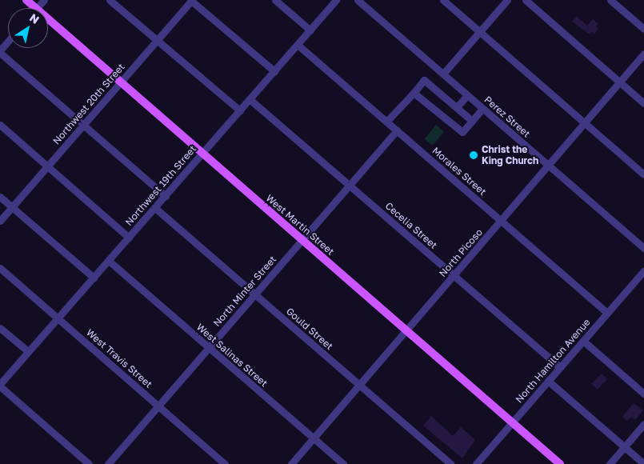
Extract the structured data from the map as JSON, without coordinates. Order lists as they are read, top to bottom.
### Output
{
  "streets": {
    "main road": ["West Martin Street"],
    "street": [
      "Northwest 20th Street",
      "Perez Street",
      "Morales Street",
      "Northwest 19th Street",
      "Cecelia Street",
      "North Picoso",
      "North Minter Street",
      "Gould Street",
      "West Salinas Street",
      "West Travis Street",
      "North Hamilton Avenue"
    ]
  },
  "crossings": [
    ["Northwest 20th Street", "West Martin Street"],
    ["Perez Street", "North Picoso"],
    ["Morales Street", "Northwest 19th Street"],
    ["Morales Street", "North Picoso"],
    ["Morales Street", "North Minter Street"],
    ["Morales Street", "North Hamilton Avenue"],
    ["Northwest 19th Street", "West Martin Street"],
    ["Northwest 19th Street", "Cecelia Street"],
    ["Northwest 19th Street", "Gould Street"],
    ["Northwest 19th Street", "West Salinas Street"],
    ["Northwest 19th Street", "West Travis Street"],
    ["West Martin Street", "North Picoso"],
    ["West Martin Street", "North Minter Street"],
    ["West Martin Street", "North Hamilton Avenue"],
    ["Cecelia Street", "North Picoso"],
    ["Cecelia Street", "North Minter Street"],
    ["Cecelia Street", "North Hamilton Avenue"],
    ["North Picoso", "Gould Street"],
    ["North Picoso", "West Salinas Street"],
    ["North Minter Street", "Gould Street"],
    ["North Minter Street", "West Salinas Street"],
    ["North Minter Street", "West Travis Street"]
  ],
  "places": ["Christ the King Church"],
  "north": "top right"
}
